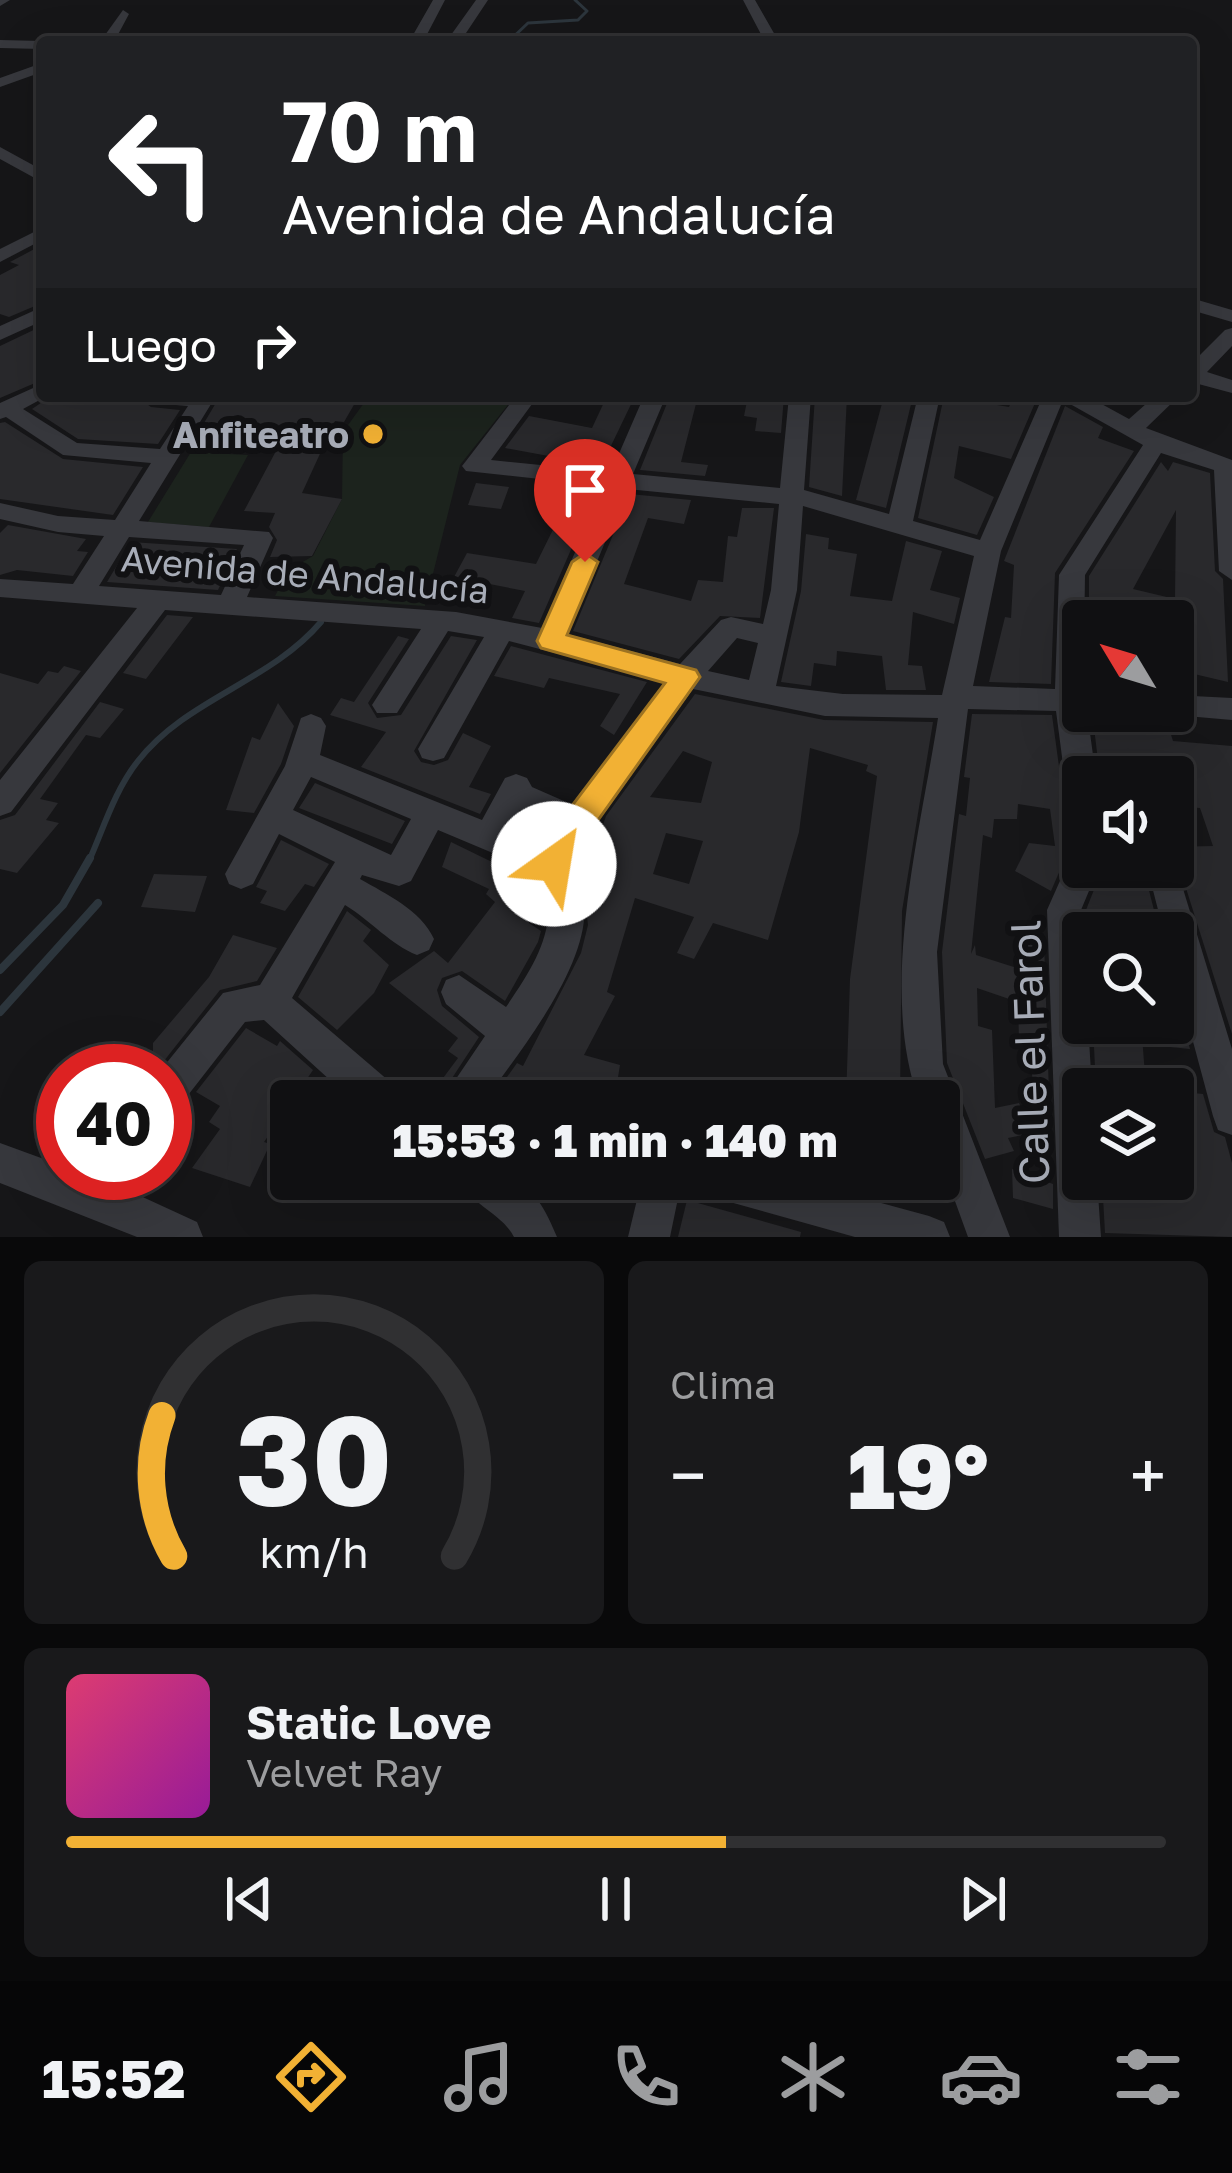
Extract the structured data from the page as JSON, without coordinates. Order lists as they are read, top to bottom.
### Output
{
  "streets": {
    "street": ["Avenida de Andalucía", "Calle el Farol"]
  },
  "places": ["Anfiteatro"],
  "north": "top left",
  "page": {
    "turn": ["70 m", "Avenida de Andalucía"],
    "then": "Luego",
    "limit": "40",
    "trip": "15:53 · 1 min · 140 m",
    "tile": "Clima",
    "heat": ["−", "19°", "+"],
    "song": ["Static Love", "Velvet Ray"],
    "tabs": "15:52",
    "gauge": ["30", "km/h"]
  }
}
